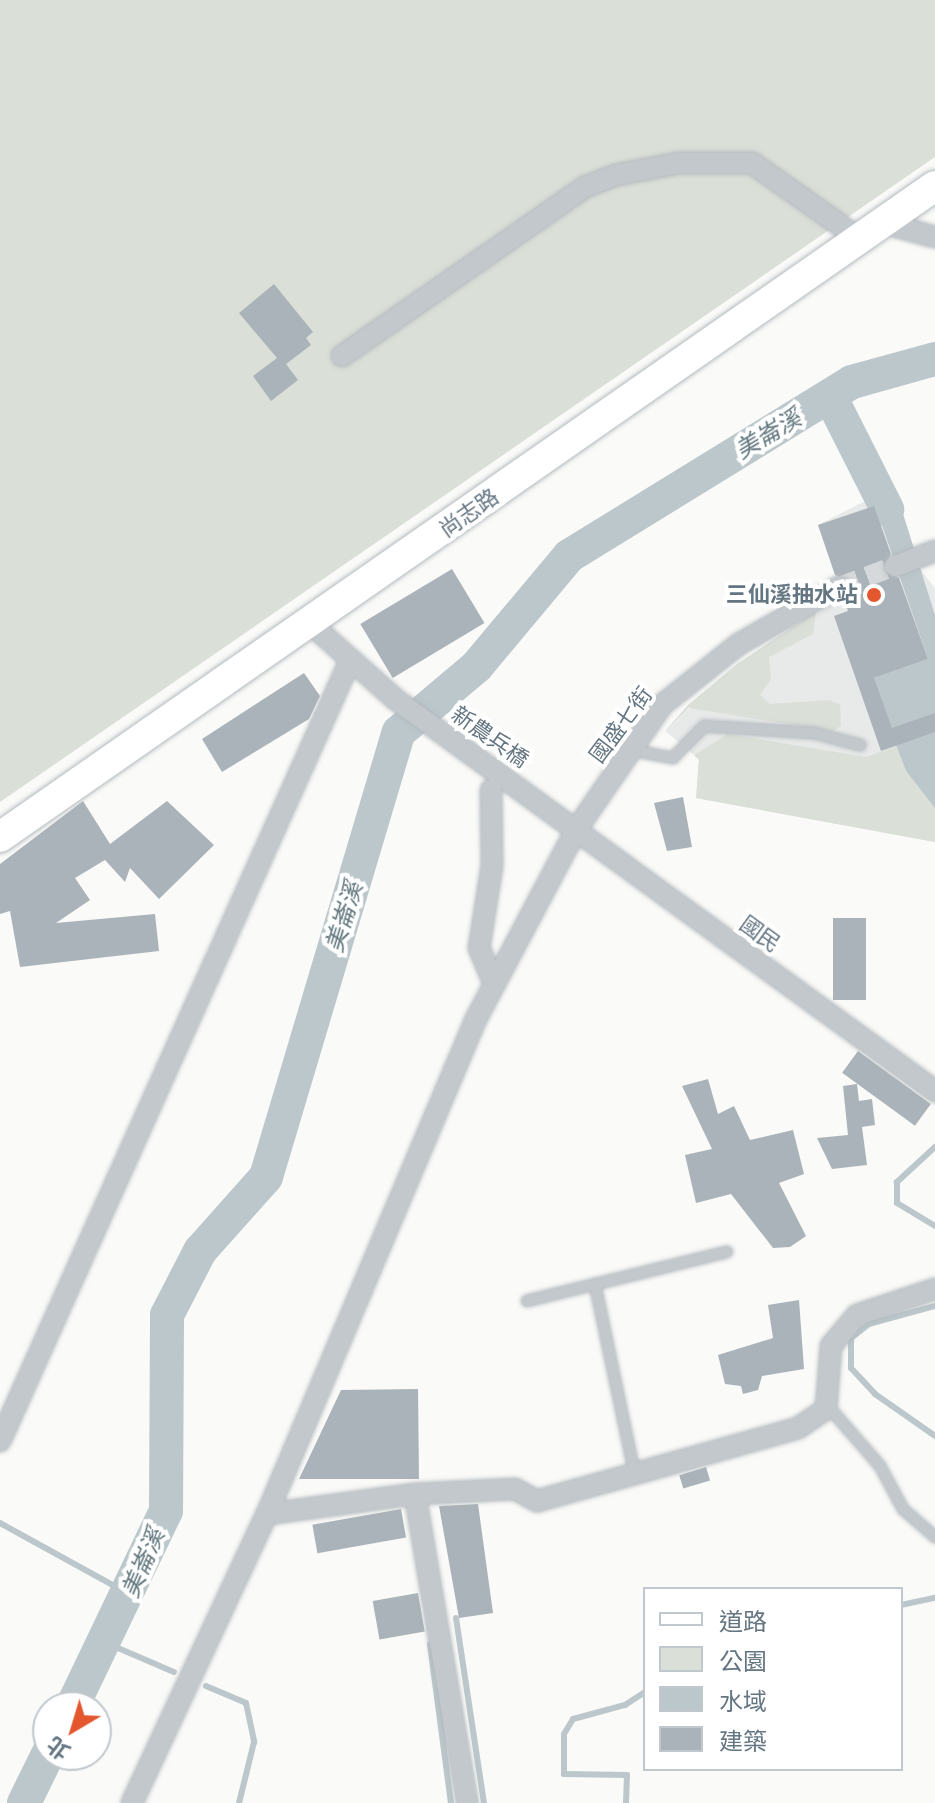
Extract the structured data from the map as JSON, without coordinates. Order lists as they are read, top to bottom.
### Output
{
  "streets": {
    "street": [
      "尚志路",
      "國盛七街",
      "新農兵橋",
      "國民"
    ]
  },
  "crossings": [
    ["尚志路", "新農兵橋"],
    ["國盛七街", "國民"],
    ["新農兵橋", "國民"]
  ],
  "water": ["美崙溪"],
  "places": ["三仙溪抽水站"],
  "legend": [
    "道路",
    "公園",
    "水域",
    "建築"
  ],
  "north": "bottom left"
}
